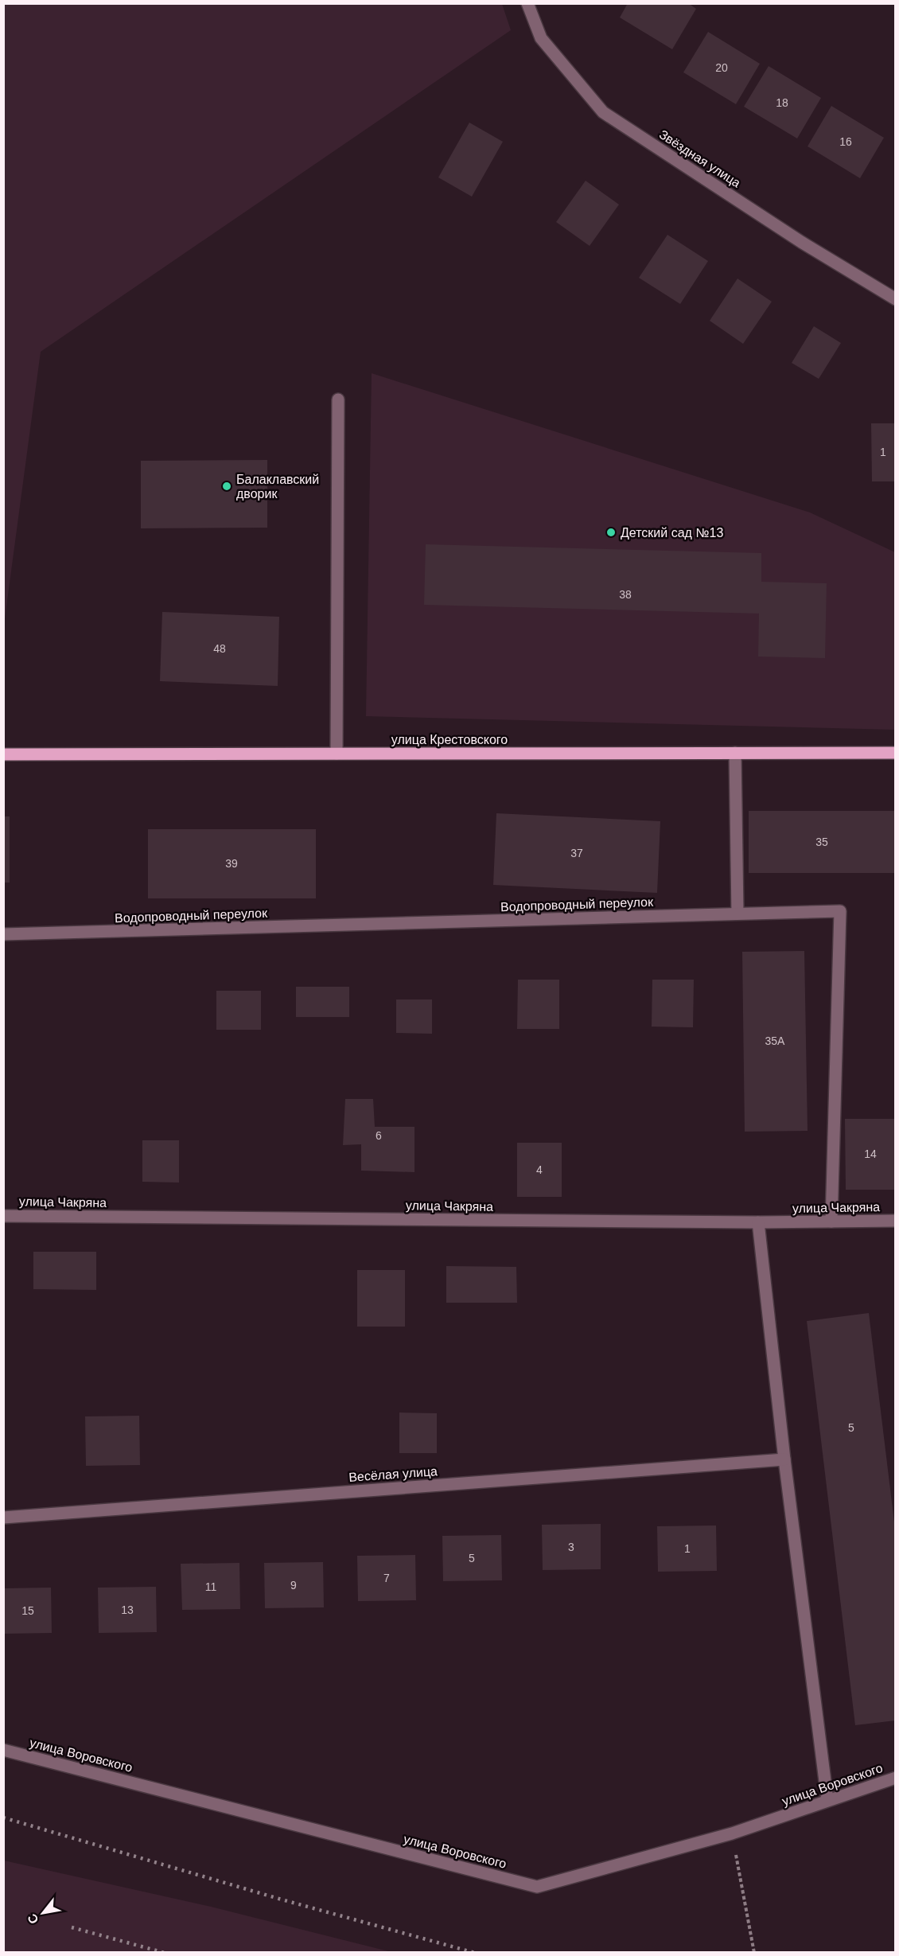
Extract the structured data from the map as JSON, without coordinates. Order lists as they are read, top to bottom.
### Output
{
  "streets": {
    "main road": ["улица Крестовского"],
    "street": [
      "Звёздная улица",
      "Водопроводный переулок",
      "улица Чакряна",
      "Весёлая улица",
      "улица Воровского"
    ]
  },
  "crossings": [
    ["Водопроводный переулок", "улица Чакряна"]
  ],
  "places": ["Балаклавский дворик", "Детский сад №13"],
  "house_numbers": [
    "20",
    "18",
    "16",
    "1",
    "38",
    "48",
    "35",
    "37",
    "39",
    "35А",
    "6",
    "14",
    "4",
    "5",
    "3",
    "1",
    "5",
    "7",
    "9",
    "11",
    "13",
    "15"
  ],
  "north": "bottom left"
}
